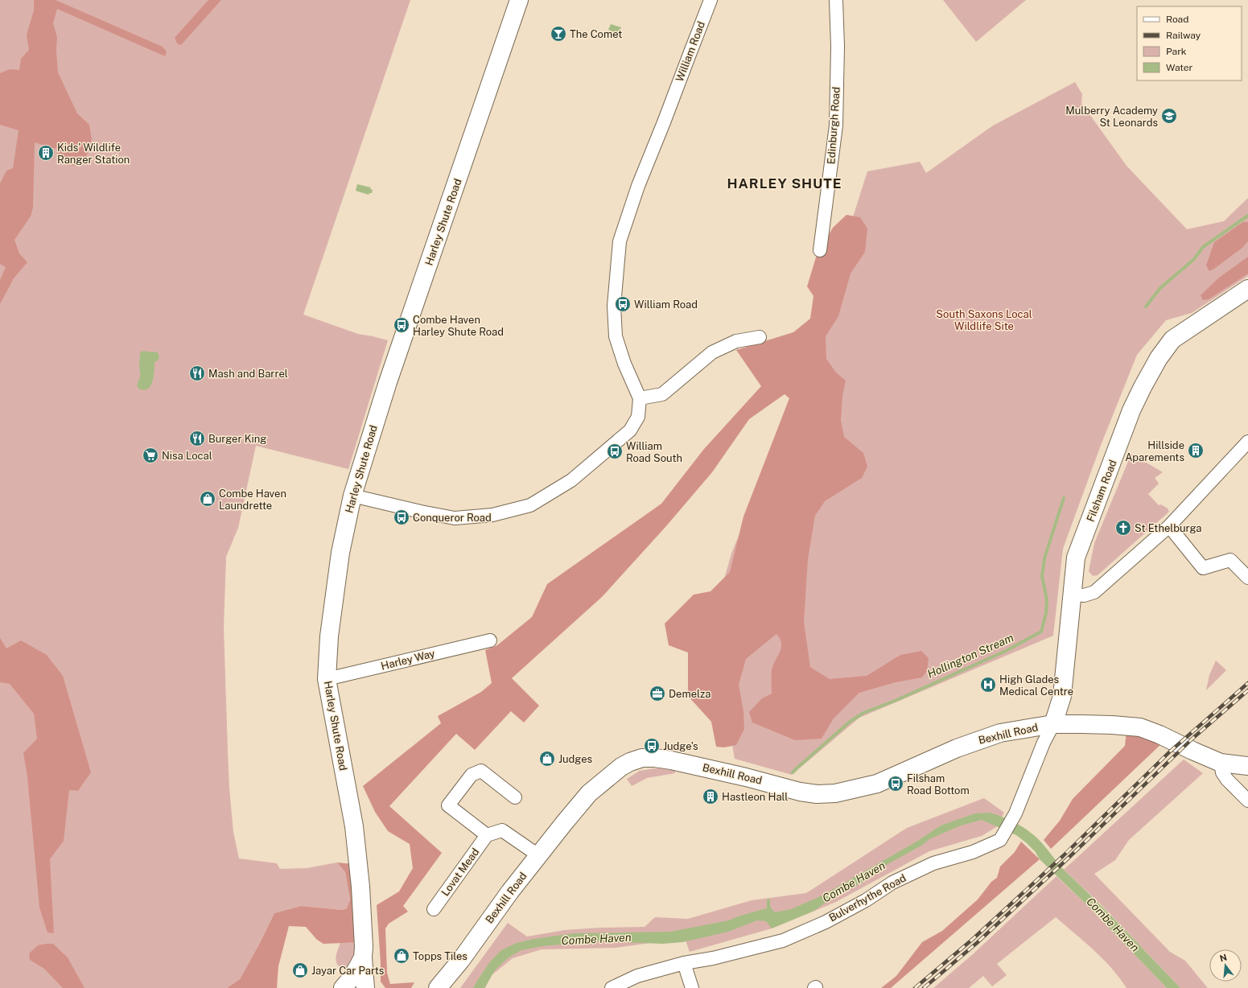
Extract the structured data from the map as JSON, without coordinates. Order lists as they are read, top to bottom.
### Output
{
  "streets": {
    "main road": ["Harley Shute Road", "Filsham Road", "Bexhill Road"],
    "street": [
      "William Road",
      "Edinburgh Road",
      "Harley Way",
      "Lovat Mead",
      "Bulverhythe Road"
    ]
  },
  "crossings": [
    ["Harley Shute Road", "Harley Way"],
    ["Filsham Road", "Bexhill Road"],
    ["Filsham Road", "Bulverhythe Road"],
    ["Bexhill Road", "Bulverhythe Road"]
  ],
  "districts": ["HARLEY SHUTE"],
  "water": ["Hollington Stream", "Combe Haven"],
  "parks": ["South Saxons Local Wildlife Site"],
  "places": {
    "bar": ["The Comet"],
    "school or university": ["Mulberry Academy St Leonards"],
    "building": ["Kids' Wildlife Ranger Station", "Hillside Aparements", "Hastleon Hall"],
    "bus stop": [
      "William Road",
      "Combe Haven Harley Shute Road",
      "William Road South",
      "Conqueror Road",
      "Judge's",
      "Filsham Road Bottom"
    ],
    "restaurant": ["Mash and Barrel", "Burger King"],
    "supermarket": ["Nisa Local"],
    "shop": [
      "Combe Haven Laundrette",
      "Judges",
      "Topps Tiles",
      "Jayar Car Parts"
    ],
    "church": ["St Ethelburga"],
    "hospital": ["High Glades Medical Centre"],
    "office": ["Demelza"]
  },
  "legend": [
    "Road",
    "Railway",
    "Park",
    "Water"
  ],
  "north": "top"
}
